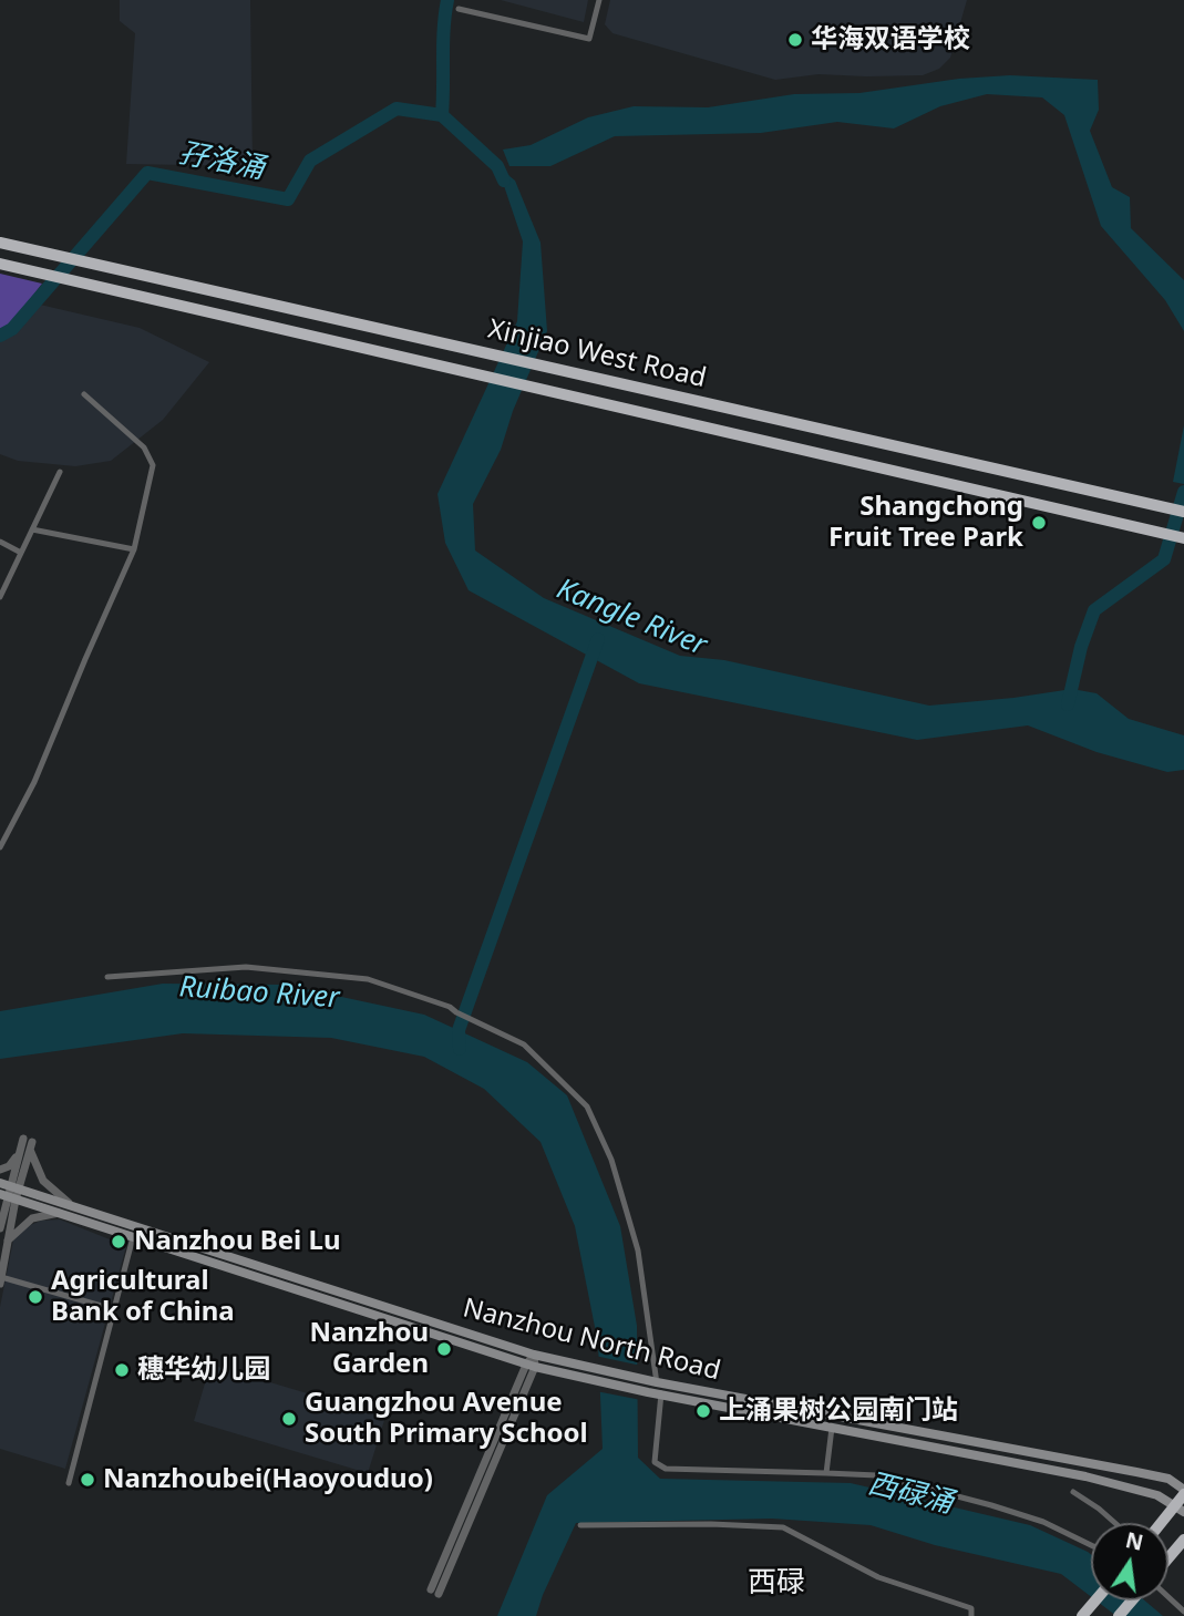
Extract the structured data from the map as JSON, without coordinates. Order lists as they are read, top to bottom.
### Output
{
  "streets": {
    "highway": ["Xinjiao West Road"],
    "main road": ["Nanzhou North Road"]
  },
  "districts": ["西碌"],
  "water": [
    "孖洛涌",
    "Kangle River",
    "Ruibao River",
    "西碌涌"
  ],
  "places": [
    "华海双语学校",
    "Shangchong Fruit Tree Park",
    "Nanzhou Bei Lu",
    "Agricultural Bank of China",
    "Nanzhou Garden",
    "穗华幼儿园",
    "上涌果树公园南门站",
    "Guangzhou Avenue South Primary School",
    "Nanzhoubei(Haoyouduo)"
  ],
  "north": "top"
}
